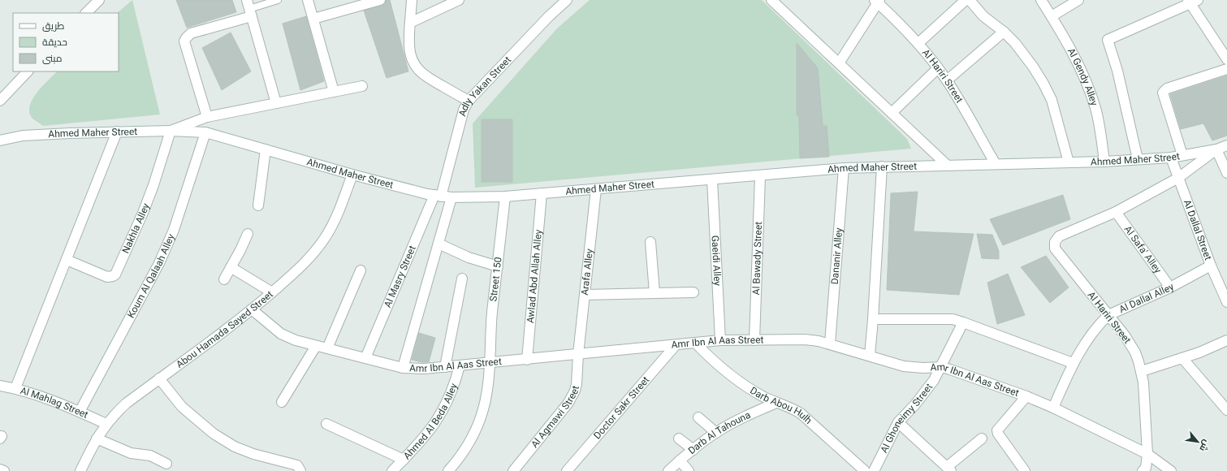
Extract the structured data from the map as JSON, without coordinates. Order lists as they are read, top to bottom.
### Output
{
  "streets": {
    "street": [
      "Al Hariri Street",
      "Al Gendy Alley",
      "Adly Yakan Street",
      "Ahmed Maher Street",
      "Nakhla Alley",
      "Al Dallal Street",
      "Al Safa' Alley",
      "Dananir Alley",
      "Al Bawady Street",
      "Gaeidi Alley",
      "Arafa Alley",
      "Koum Al Qalaah Alley",
      "Al Masry Street",
      "Awlad Abd Allah Alley",
      "Street 150",
      "Al Dallal Alley",
      "Abou Hamada Sayed Street",
      "Amr Ibn Al Aas Street",
      "Al Mahlag Street",
      "Darb Abou Hulh",
      "Doctor Sakr Street",
      "Al Agmawi Street",
      "Al Ghoneimy Street",
      "Ahmed Al Beda Alley",
      "Darb Al Tahouna"
    ]
  },
  "crossings": [
    ["Al Hariri Street", "Ahmed Maher Street"],
    ["Al Hariri Street", "Al Safa' Alley"],
    ["Al Hariri Street", "Al Dallal Alley"],
    ["Al Hariri Street", "Amr Ibn Al Aas Street"],
    ["Al Gendy Alley", "Ahmed Maher Street"],
    ["Adly Yakan Street", "Ahmed Maher Street"],
    ["Adly Yakan Street", "Al Masry Street"],
    ["Ahmed Maher Street", "Nakhla Alley"],
    ["Ahmed Maher Street", "Al Dallal Street"],
    ["Ahmed Maher Street", "Dananir Alley"],
    ["Ahmed Maher Street", "Al Bawady Street"],
    ["Ahmed Maher Street", "Gaeidi Alley"],
    ["Ahmed Maher Street", "Arafa Alley"],
    ["Ahmed Maher Street", "Koum Al Qalaah Alley"],
    ["Ahmed Maher Street", "Al Masry Street"],
    ["Ahmed Maher Street", "Awlad Abd Allah Alley"],
    ["Ahmed Maher Street", "Street 150"],
    ["Ahmed Maher Street", "Abou Hamada Sayed Street"],
    ["Al Dallal Street", "Al Dallal Alley"],
    ["Al Safa' Alley", "Al Dallal Alley"],
    ["Dananir Alley", "Amr Ibn Al Aas Street"],
    ["Al Bawady Street", "Amr Ibn Al Aas Street"],
    ["Gaeidi Alley", "Amr Ibn Al Aas Street"],
    ["Arafa Alley", "Amr Ibn Al Aas Street"],
    ["Arafa Alley", "Al Agmawi Street"],
    ["Koum Al Qalaah Alley", "Al Mahlag Street"],
    ["Al Masry Street", "Amr Ibn Al Aas Street"],
    ["Awlad Abd Allah Alley", "Amr Ibn Al Aas Street"],
    ["Street 150", "Amr Ibn Al Aas Street"],
    ["Al Dallal Alley", "Amr Ibn Al Aas Street"],
    ["Abou Hamada Sayed Street", "Amr Ibn Al Aas Street"],
    ["Abou Hamada Sayed Street", "Al Mahlag Street"],
    ["Amr Ibn Al Aas Street", "Darb Abou Hulh"],
    ["Amr Ibn Al Aas Street", "Doctor Sakr Street"],
    ["Amr Ibn Al Aas Street", "Al Agmawi Street"],
    ["Amr Ibn Al Aas Street", "Al Ghoneimy Street"],
    ["Amr Ibn Al Aas Street", "Ahmed Al Beda Alley"],
    ["Darb Abou Hulh", "Darb Al Tahouna"]
  ],
  "legend": ["طريق", "حديقة", "مبنى"],
  "north": "bottom right"
}
